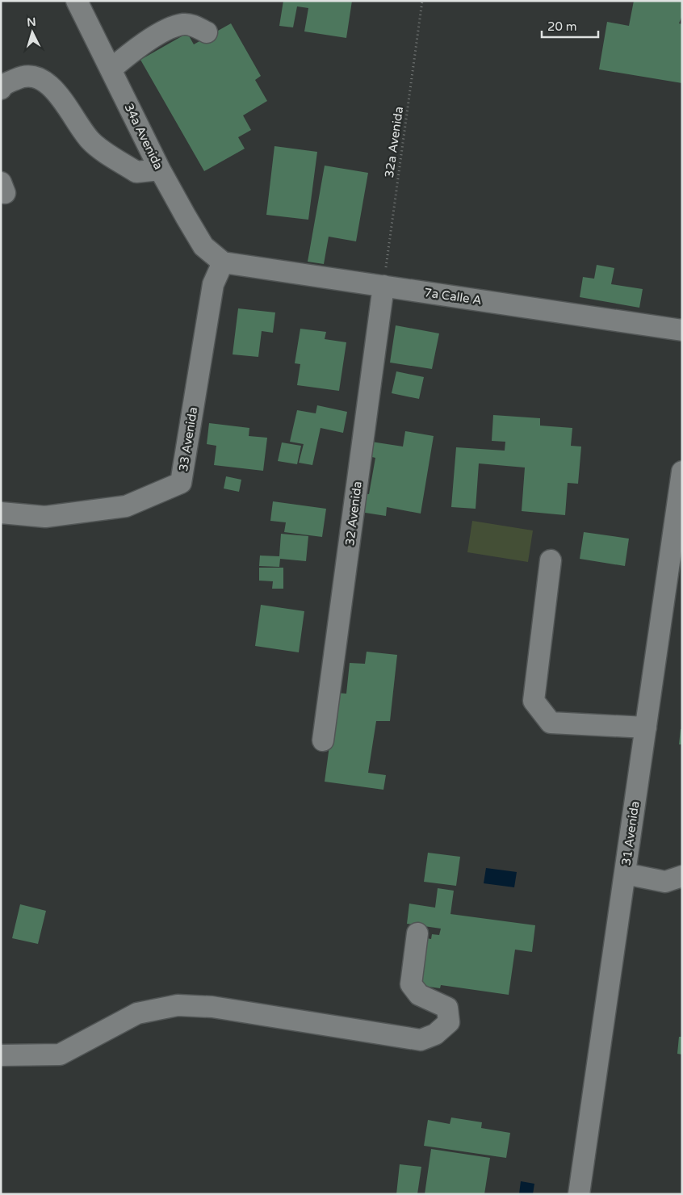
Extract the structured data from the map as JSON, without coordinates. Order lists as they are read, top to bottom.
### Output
{
  "streets": {
    "street": [
      "34a Avenida",
      "7a Calle A",
      "33 Avenida",
      "32 Avenida",
      "31 Avenida"
    ],
    "path": ["32a Avenida"]
  },
  "crossings": [
    ["34a Avenida", "7a Calle A"],
    ["34a Avenida", "33 Avenida"],
    ["32a Avenida", "7a Calle A"],
    ["32a Avenida", "32 Avenida"],
    ["7a Calle A", "33 Avenida"],
    ["7a Calle A", "32 Avenida"]
  ],
  "scale_bar": "20 m",
  "north": "top"
}
